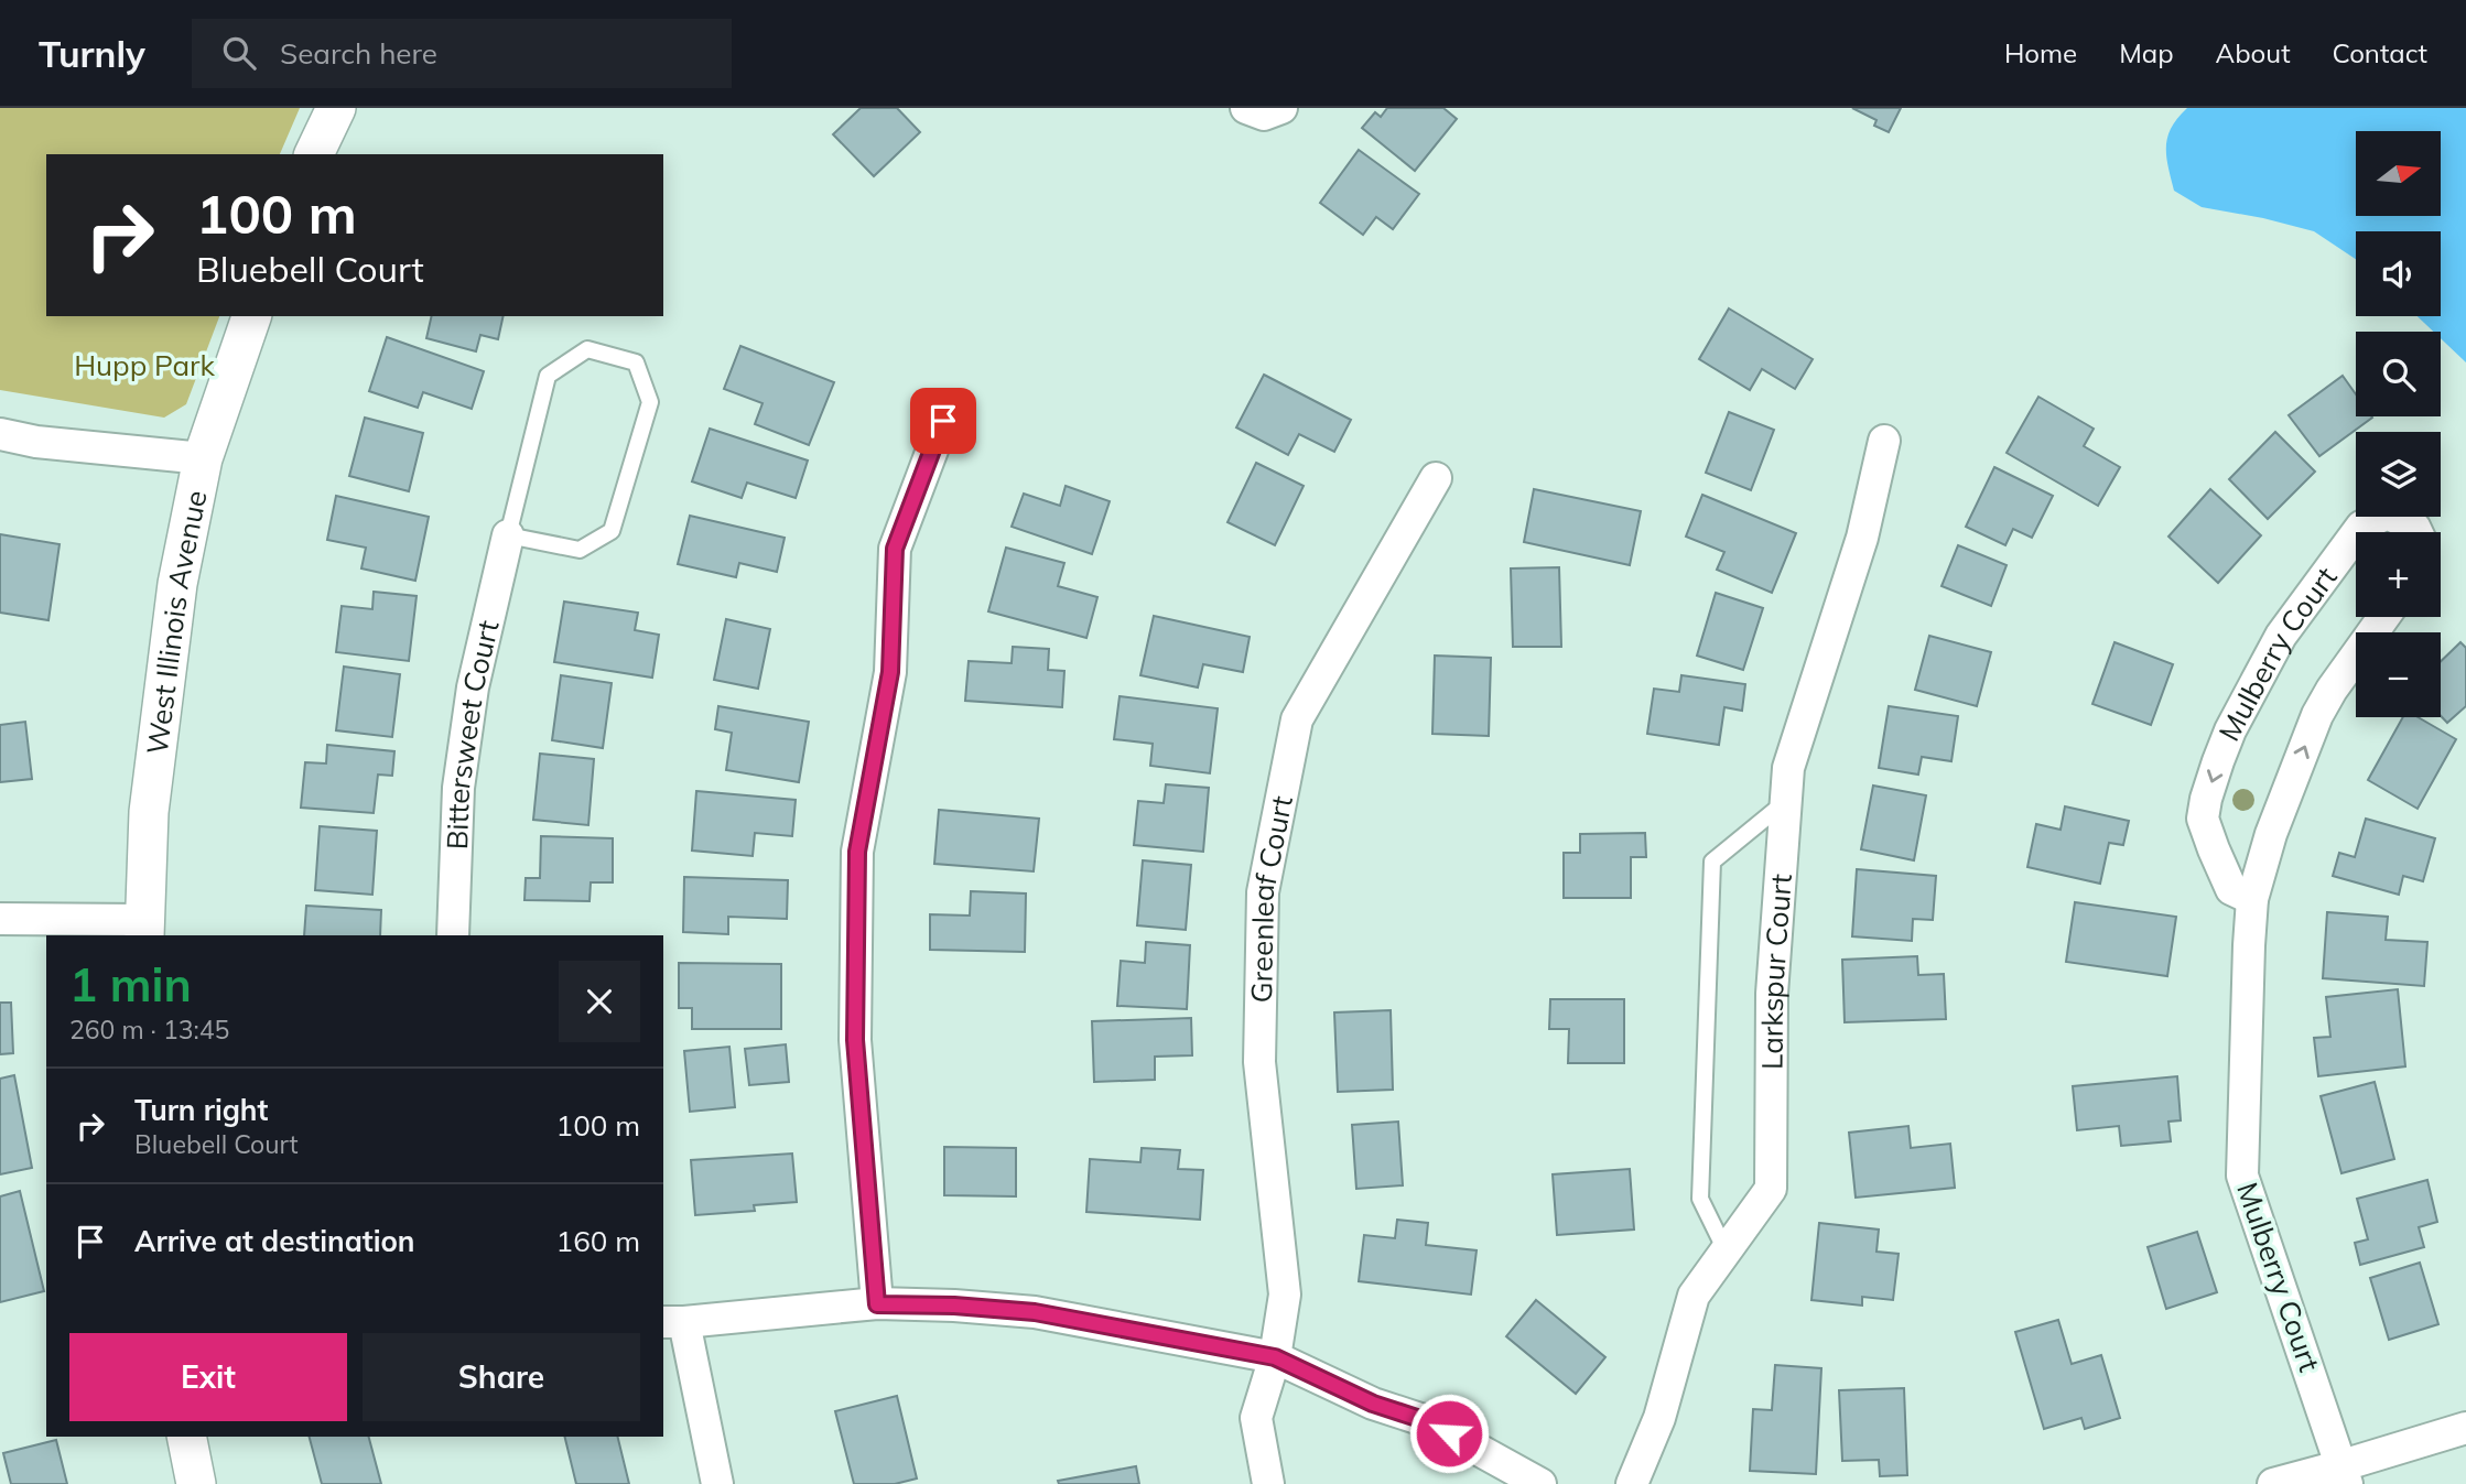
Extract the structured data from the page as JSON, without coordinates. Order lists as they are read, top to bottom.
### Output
{
  "streets": {
    "street": [
      "West Illinois Avenue",
      "Mulberry Court",
      "Bittersweet Court",
      "Greenleaf Court",
      "Larkspur Court"
    ]
  },
  "parks": ["Hupp Park"],
  "north": "right",
  "page": {
    "header": "Turnly",
    "search": "Search here",
    "nav": [
      "Home",
      "Map",
      "About",
      "Contact"
    ],
    "map_buttons": ["+", "−"],
    "turn": ["100 m", "Bluebell Court"],
    "heading": ["1 min", "260 m · 13:45"],
    "list": [
      {
        "name": "Turn right",
        "note": "Bluebell Court",
        "value": "100 m"
      },
      {
        "name": "Arrive at destination",
        "value": "160 m"
      }
    ],
    "buttons": ["Exit", "Share"]
  }
}
